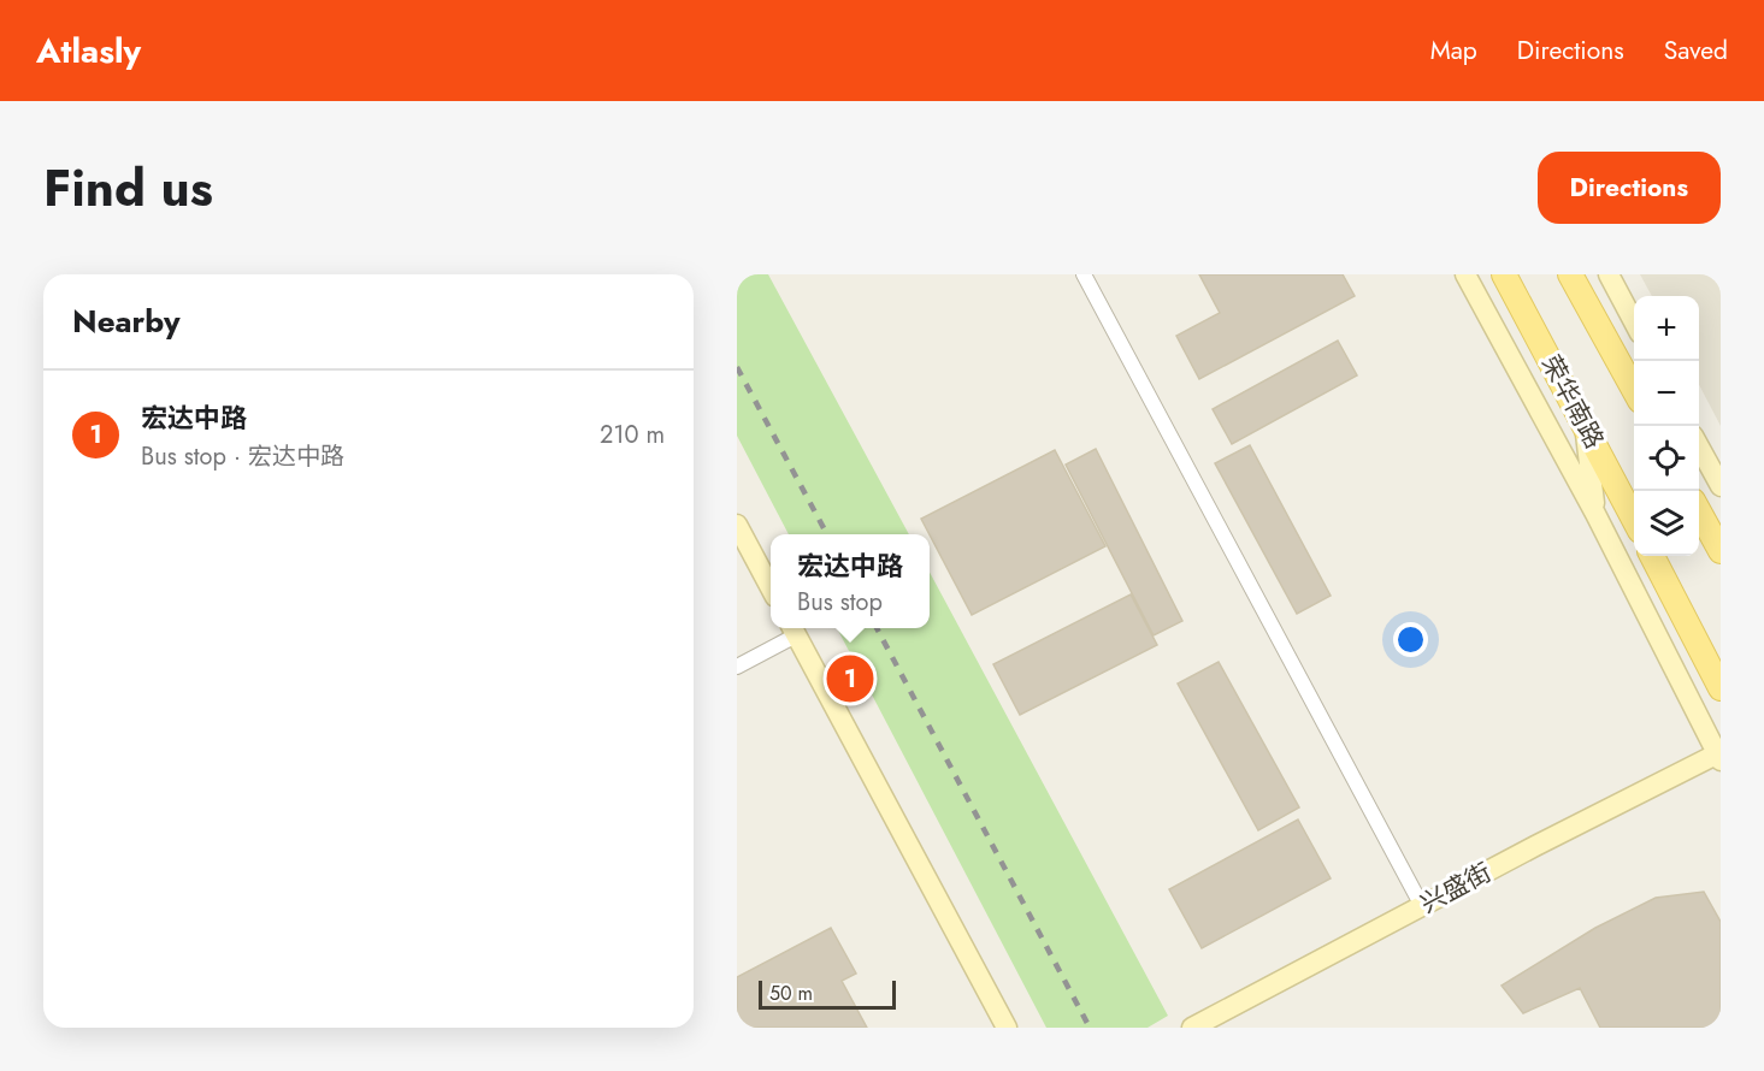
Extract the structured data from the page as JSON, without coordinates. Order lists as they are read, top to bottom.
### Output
{
  "streets": {
    "main road": ["荣华南路"],
    "street": ["兴盛街"]
  },
  "scale_bar": "50 m",
  "page": {
    "header": "Atlasly",
    "nav": ["Map", "Directions", "Saved"],
    "title": "Find us",
    "buttons": "Directions",
    "heading": "Nearby",
    "map_buttons": ["+", "−"],
    "list": [
      {
        "mark": "1",
        "name": "宏达中路",
        "note": "Bus stop · 宏达中路",
        "value": "210 m"
      }
    ],
    "popup": ["宏达中路", "Bus stop"],
    "pins": "1",
    "scale": "50 m"
  }
}
